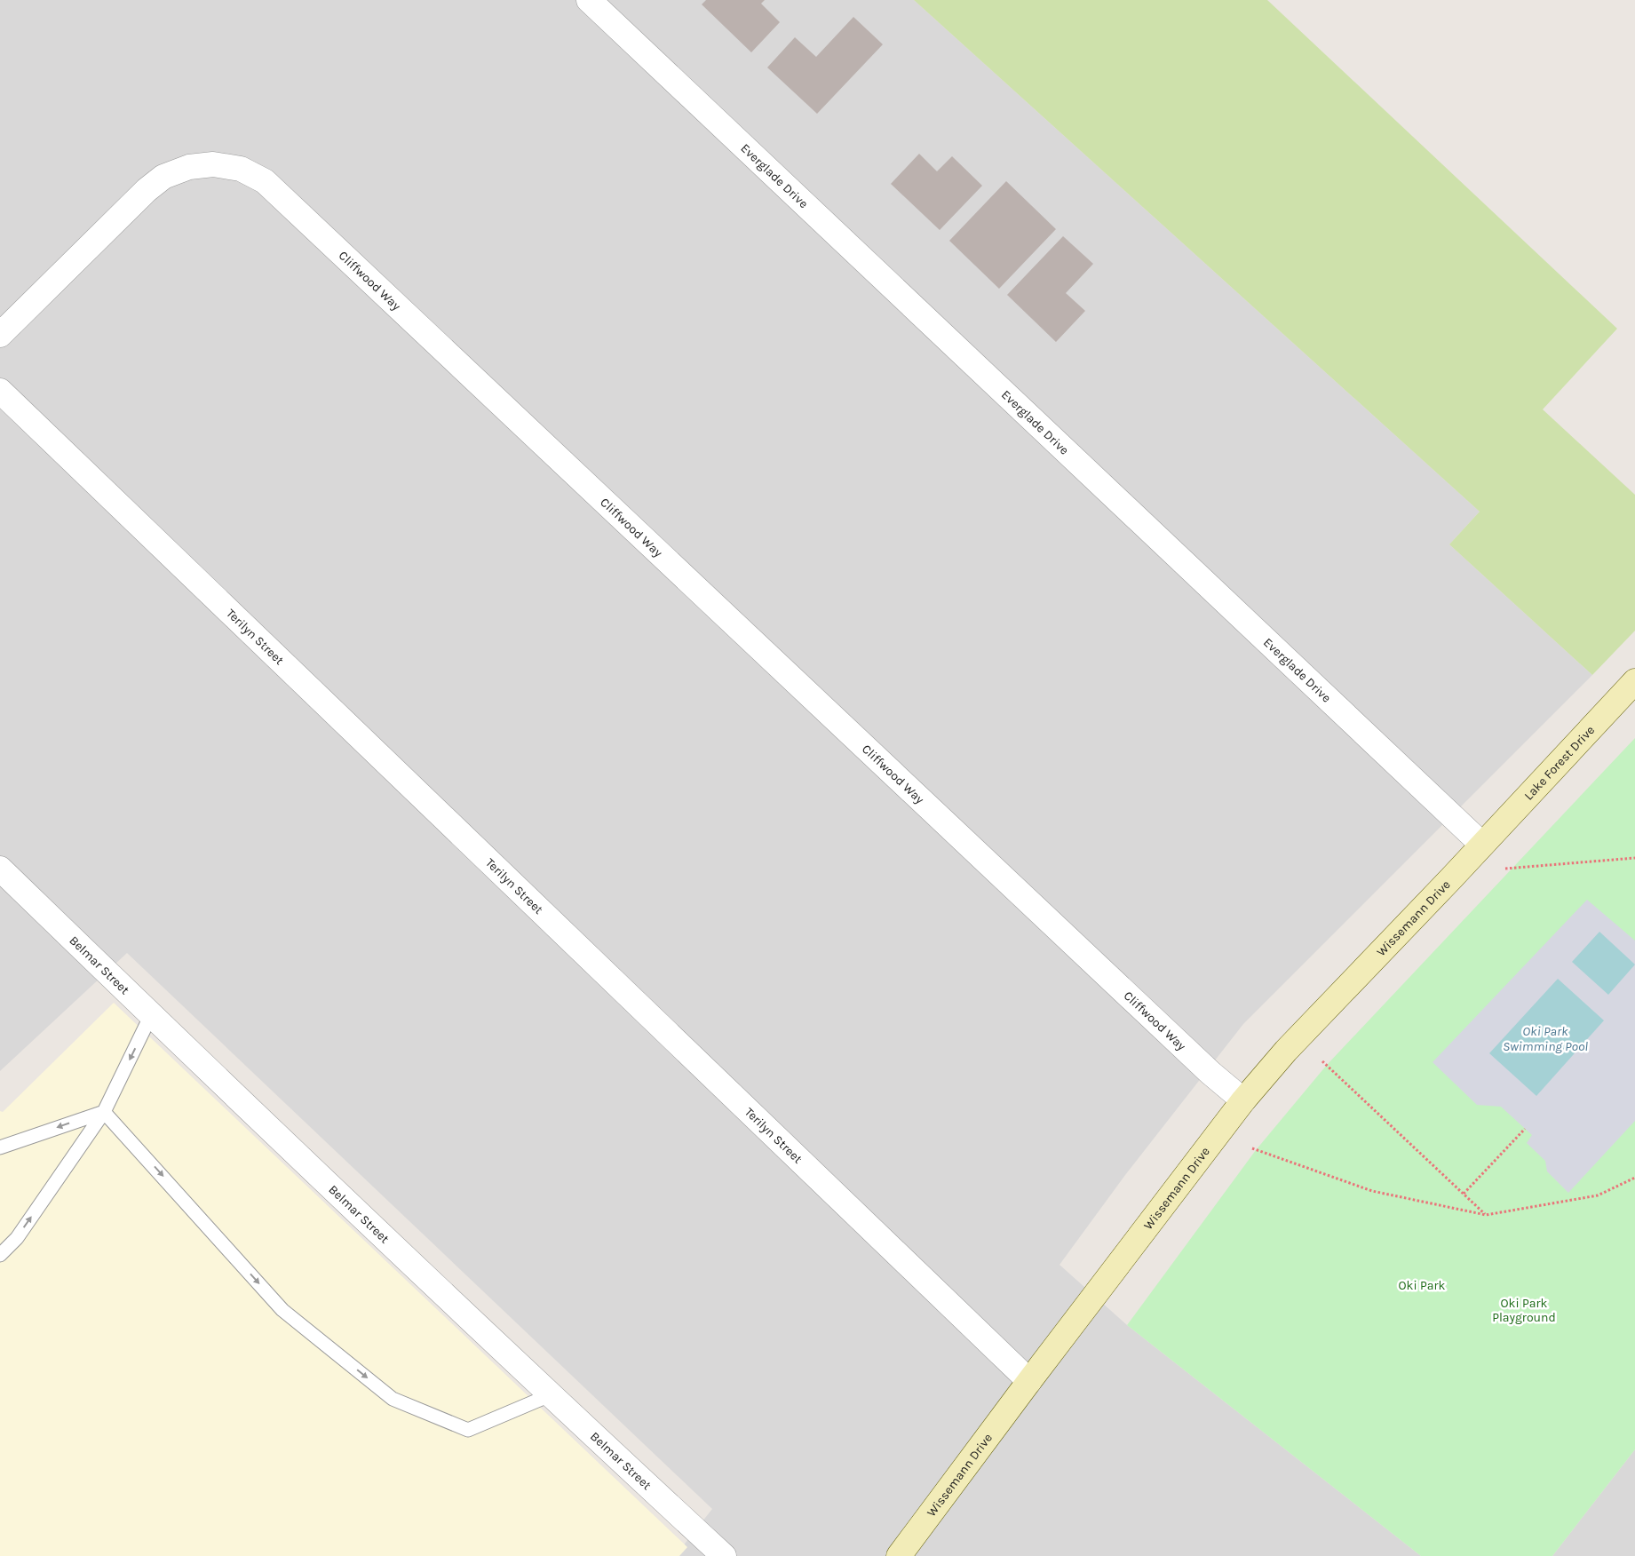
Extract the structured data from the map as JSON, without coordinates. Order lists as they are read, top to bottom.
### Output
{
  "streets": {
    "street": [
      "Everglade Drive",
      "Cliffwood Way",
      "Terilyn Street",
      "Lake Forest Drive",
      "Wissemann Drive",
      "Belmar Street"
    ]
  },
  "crossings": [
    ["Everglade Drive", "Lake Forest Drive"],
    ["Everglade Drive", "Wissemann Drive"],
    ["Cliffwood Way", "Wissemann Drive"],
    ["Terilyn Street", "Wissemann Drive"],
    ["Lake Forest Drive", "Wissemann Drive"]
  ],
  "water": ["Oki Park Swimming Pool"],
  "parks": ["Oki Park", "Oki Park Playground"]
}
